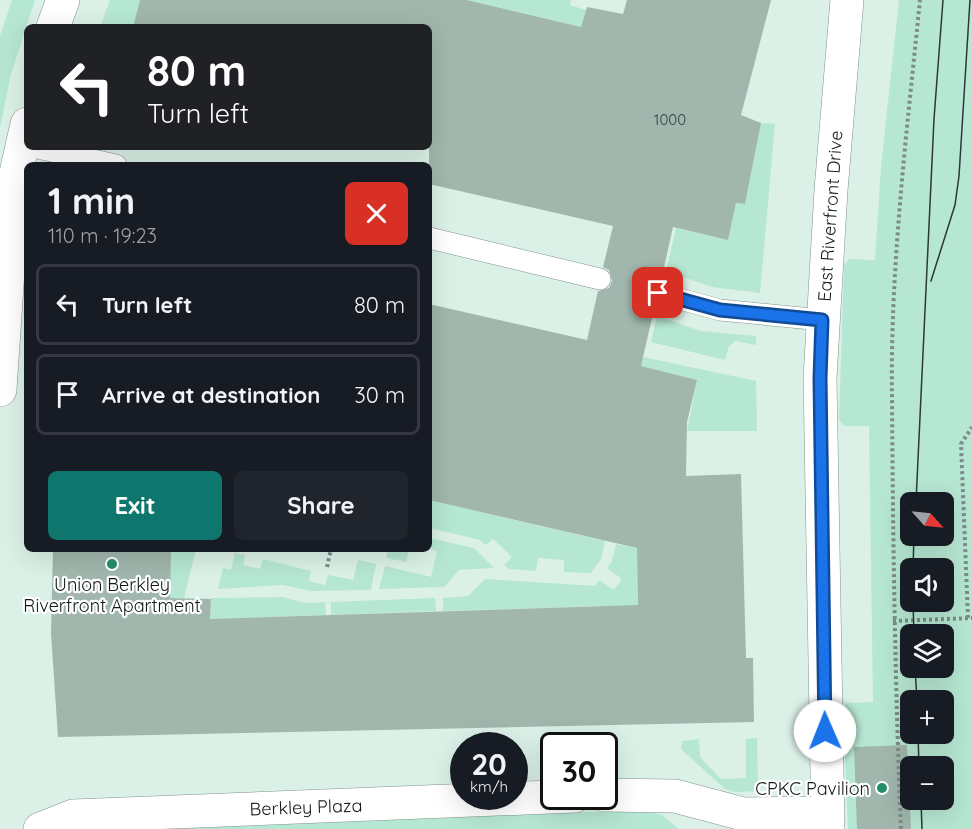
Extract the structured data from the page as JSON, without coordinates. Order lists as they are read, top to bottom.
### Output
{
  "streets": {
    "street": ["East Riverfront Drive", "Berkley Plaza"]
  },
  "places": ["Union Berkley Riverfront Apartment", "CPKC Pavilion"],
  "house_numbers": ["1000"],
  "north": "bottom right",
  "page": {
    "turn": ["80 m", "Turn left"],
    "heading": ["1 min", "110 m · 19:23"],
    "list": [
      {
        "name": "Turn left",
        "value": "80 m"
      },
      {
        "name": "Arrive at destination",
        "value": "30 m"
      }
    ],
    "buttons": ["Exit", "Share"],
    "map_buttons": ["+", "−"],
    "speed": "20 km/h",
    "limit": "30"
  }
}
